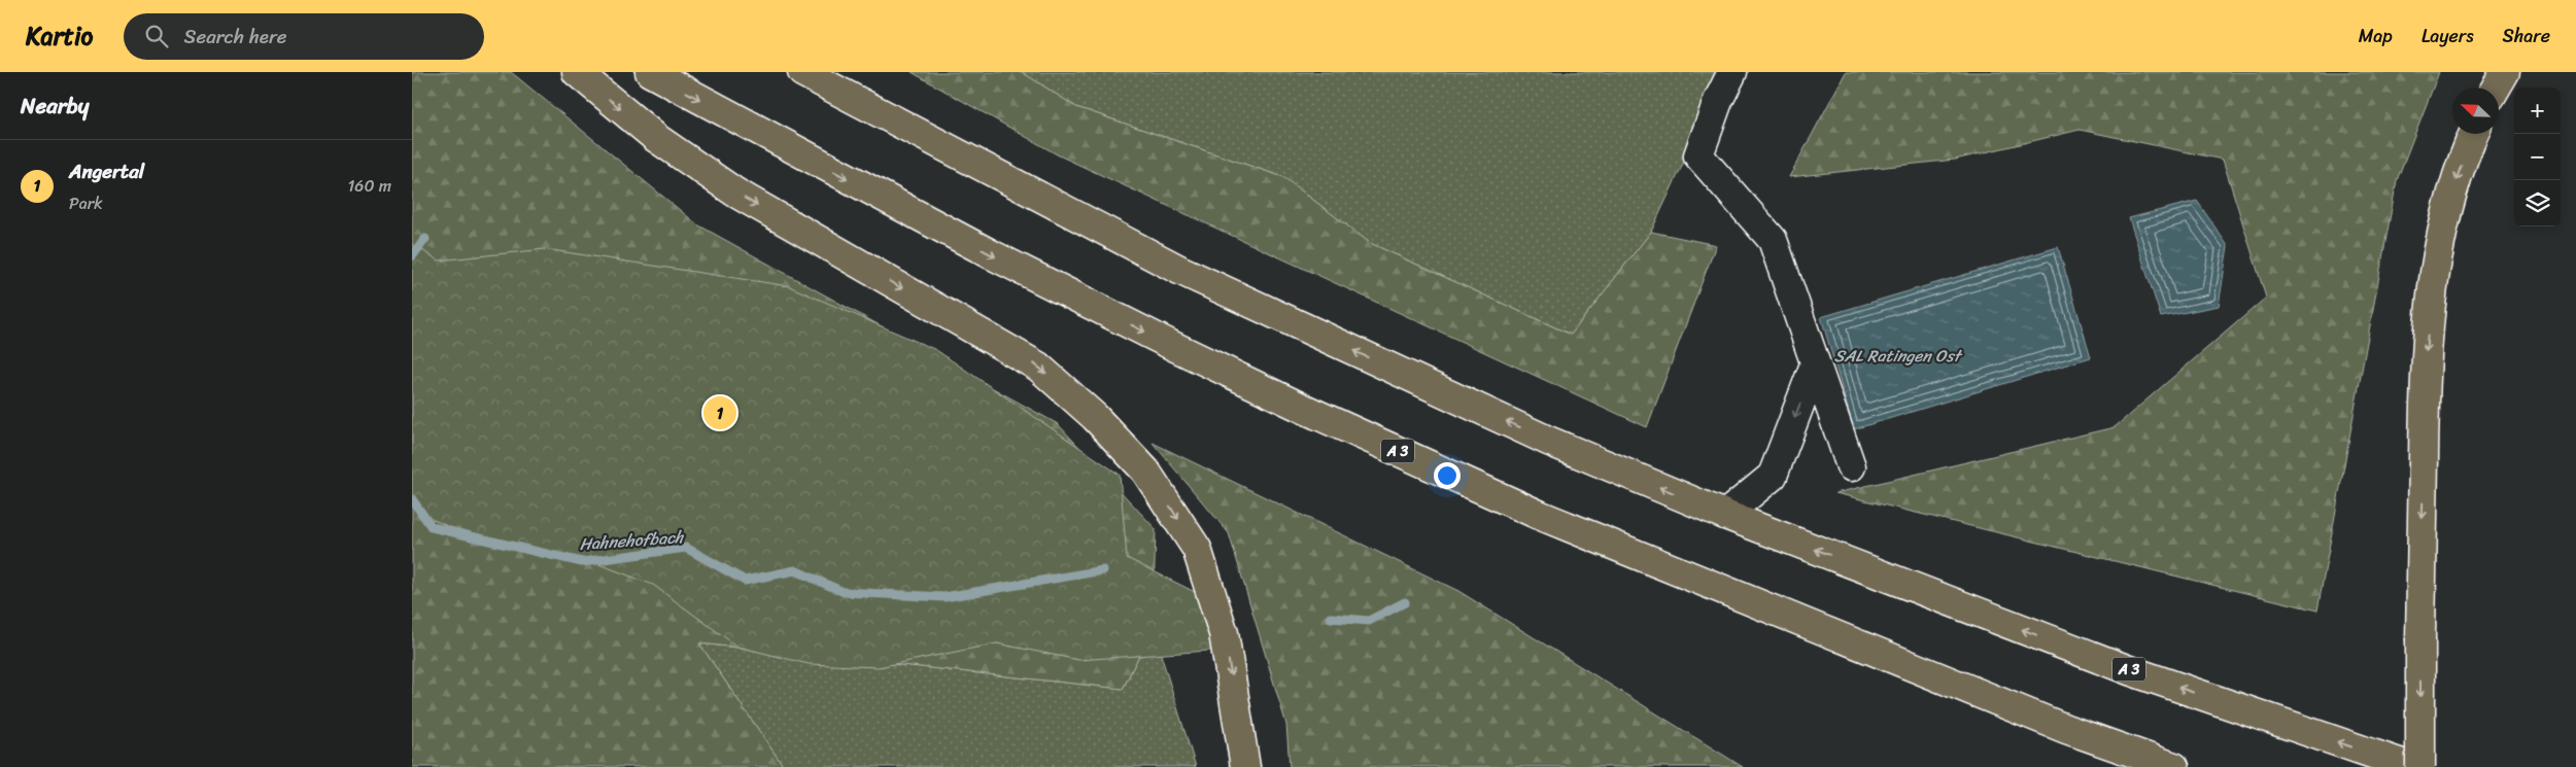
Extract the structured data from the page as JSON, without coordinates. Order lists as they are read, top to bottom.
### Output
{
  "streets": {
    "highway": ["A 3"]
  },
  "water": ["SAL Ratingen Ost", "Hahnehofbach"],
  "north": "top left",
  "page": {
    "header": "Kartio",
    "search": "Search here",
    "nav": ["Map", "Layers", "Share"],
    "heading": "Nearby",
    "map_buttons": ["+", "−"],
    "list": [
      {
        "mark": "1",
        "name": "Angertal",
        "note": "Park",
        "value": "160 m"
      }
    ],
    "pins": "1"
  }
}
